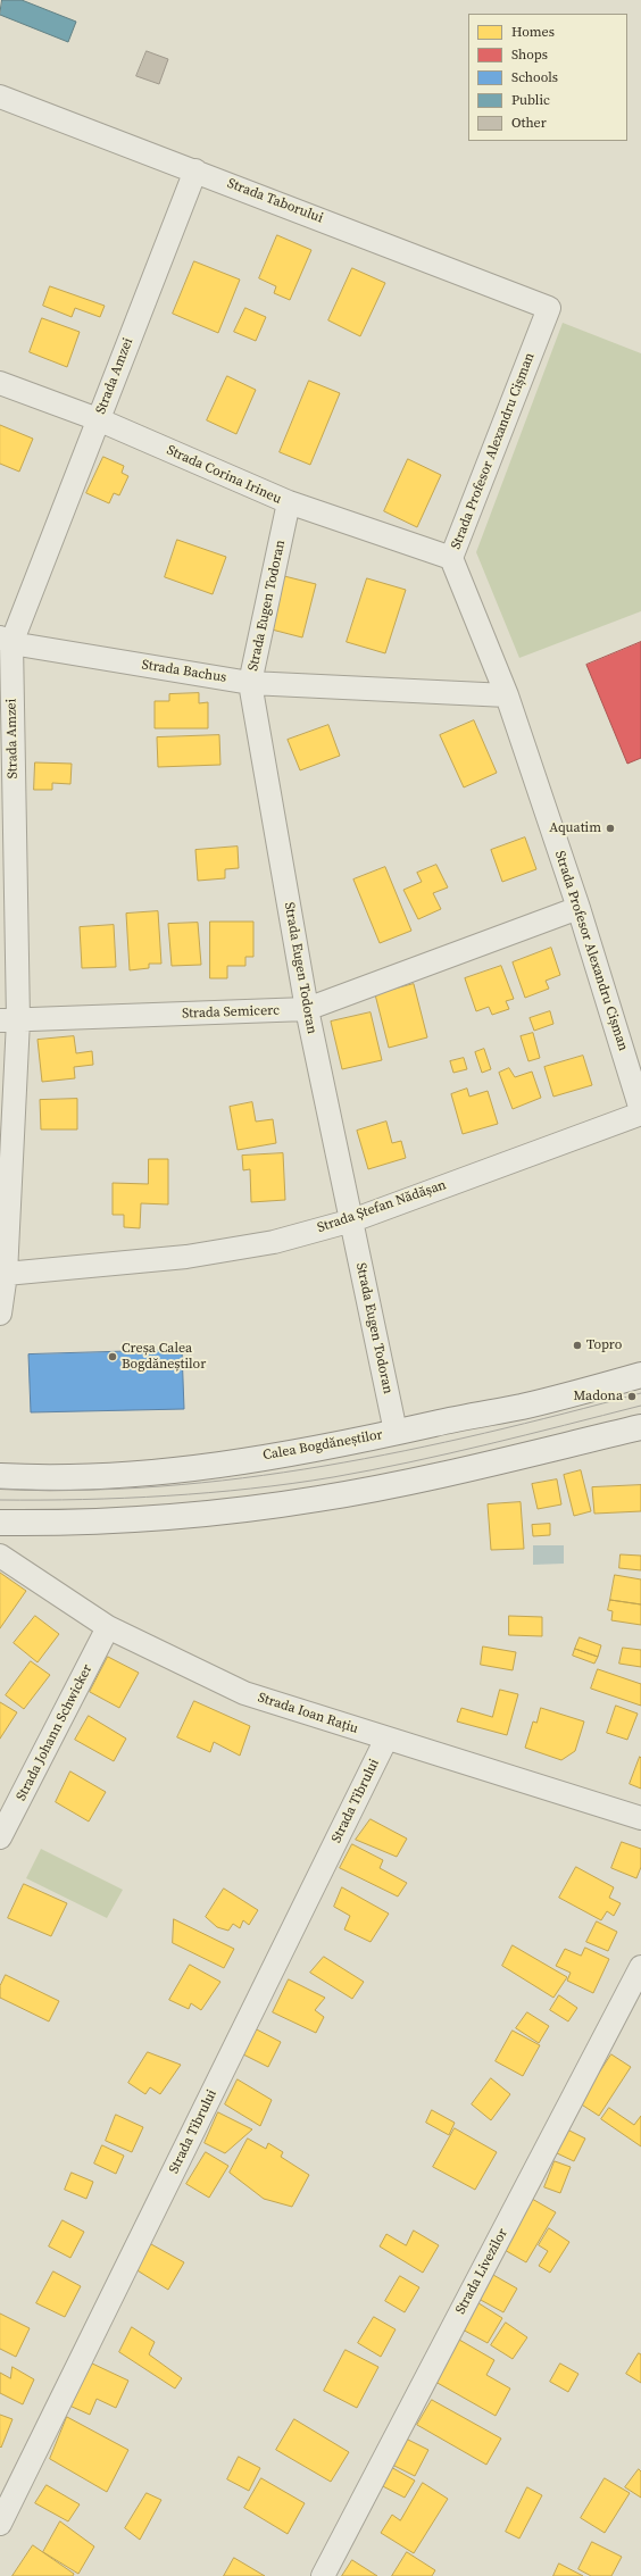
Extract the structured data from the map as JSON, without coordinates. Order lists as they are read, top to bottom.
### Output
{
  "streets": {
    "main road": ["Calea Bogdăneștilor"],
    "street": [
      "Strada Taborului",
      "Strada Amzei",
      "Strada Profesor Alexandru Cișman",
      "Strada Corina Irineu",
      "Strada Eugen Todoran",
      "Strada Bachus",
      "Strada Semicerc",
      "Strada Ștefan Nădășan",
      "Strada Ioan Rațiu",
      "Strada Johann Schwicker",
      "Strada Tibrului",
      "Strada Livezilor"
    ]
  },
  "crossings": [
    ["Strada Taborului", "Strada Amzei"],
    ["Strada Taborului", "Strada Profesor Alexandru Cișman"],
    ["Strada Amzei", "Strada Corina Irineu"],
    ["Strada Amzei", "Strada Bachus"],
    ["Strada Amzei", "Strada Semicerc"],
    ["Strada Amzei", "Strada Ștefan Nădășan"],
    ["Strada Profesor Alexandru Cișman", "Strada Corina Irineu"],
    ["Strada Profesor Alexandru Cișman", "Strada Bachus"],
    ["Strada Profesor Alexandru Cișman", "Strada Semicerc"],
    ["Strada Profesor Alexandru Cișman", "Strada Ștefan Nădășan"],
    ["Strada Corina Irineu", "Strada Eugen Todoran"],
    ["Strada Eugen Todoran", "Strada Bachus"],
    ["Strada Eugen Todoran", "Strada Semicerc"],
    ["Strada Eugen Todoran", "Strada Ștefan Nădășan"],
    ["Strada Eugen Todoran", "Calea Bogdăneștilor"],
    ["Strada Ioan Rațiu", "Strada Johann Schwicker"],
    ["Strada Ioan Rațiu", "Strada Tibrului"]
  ],
  "places": [
    "Aquatim",
    "Topro",
    "Creșa Calea Bogdăneștilor",
    "Madona"
  ],
  "legend": [
    "Homes",
    "Shops",
    "Schools",
    "Public",
    "Other"
  ]
}
